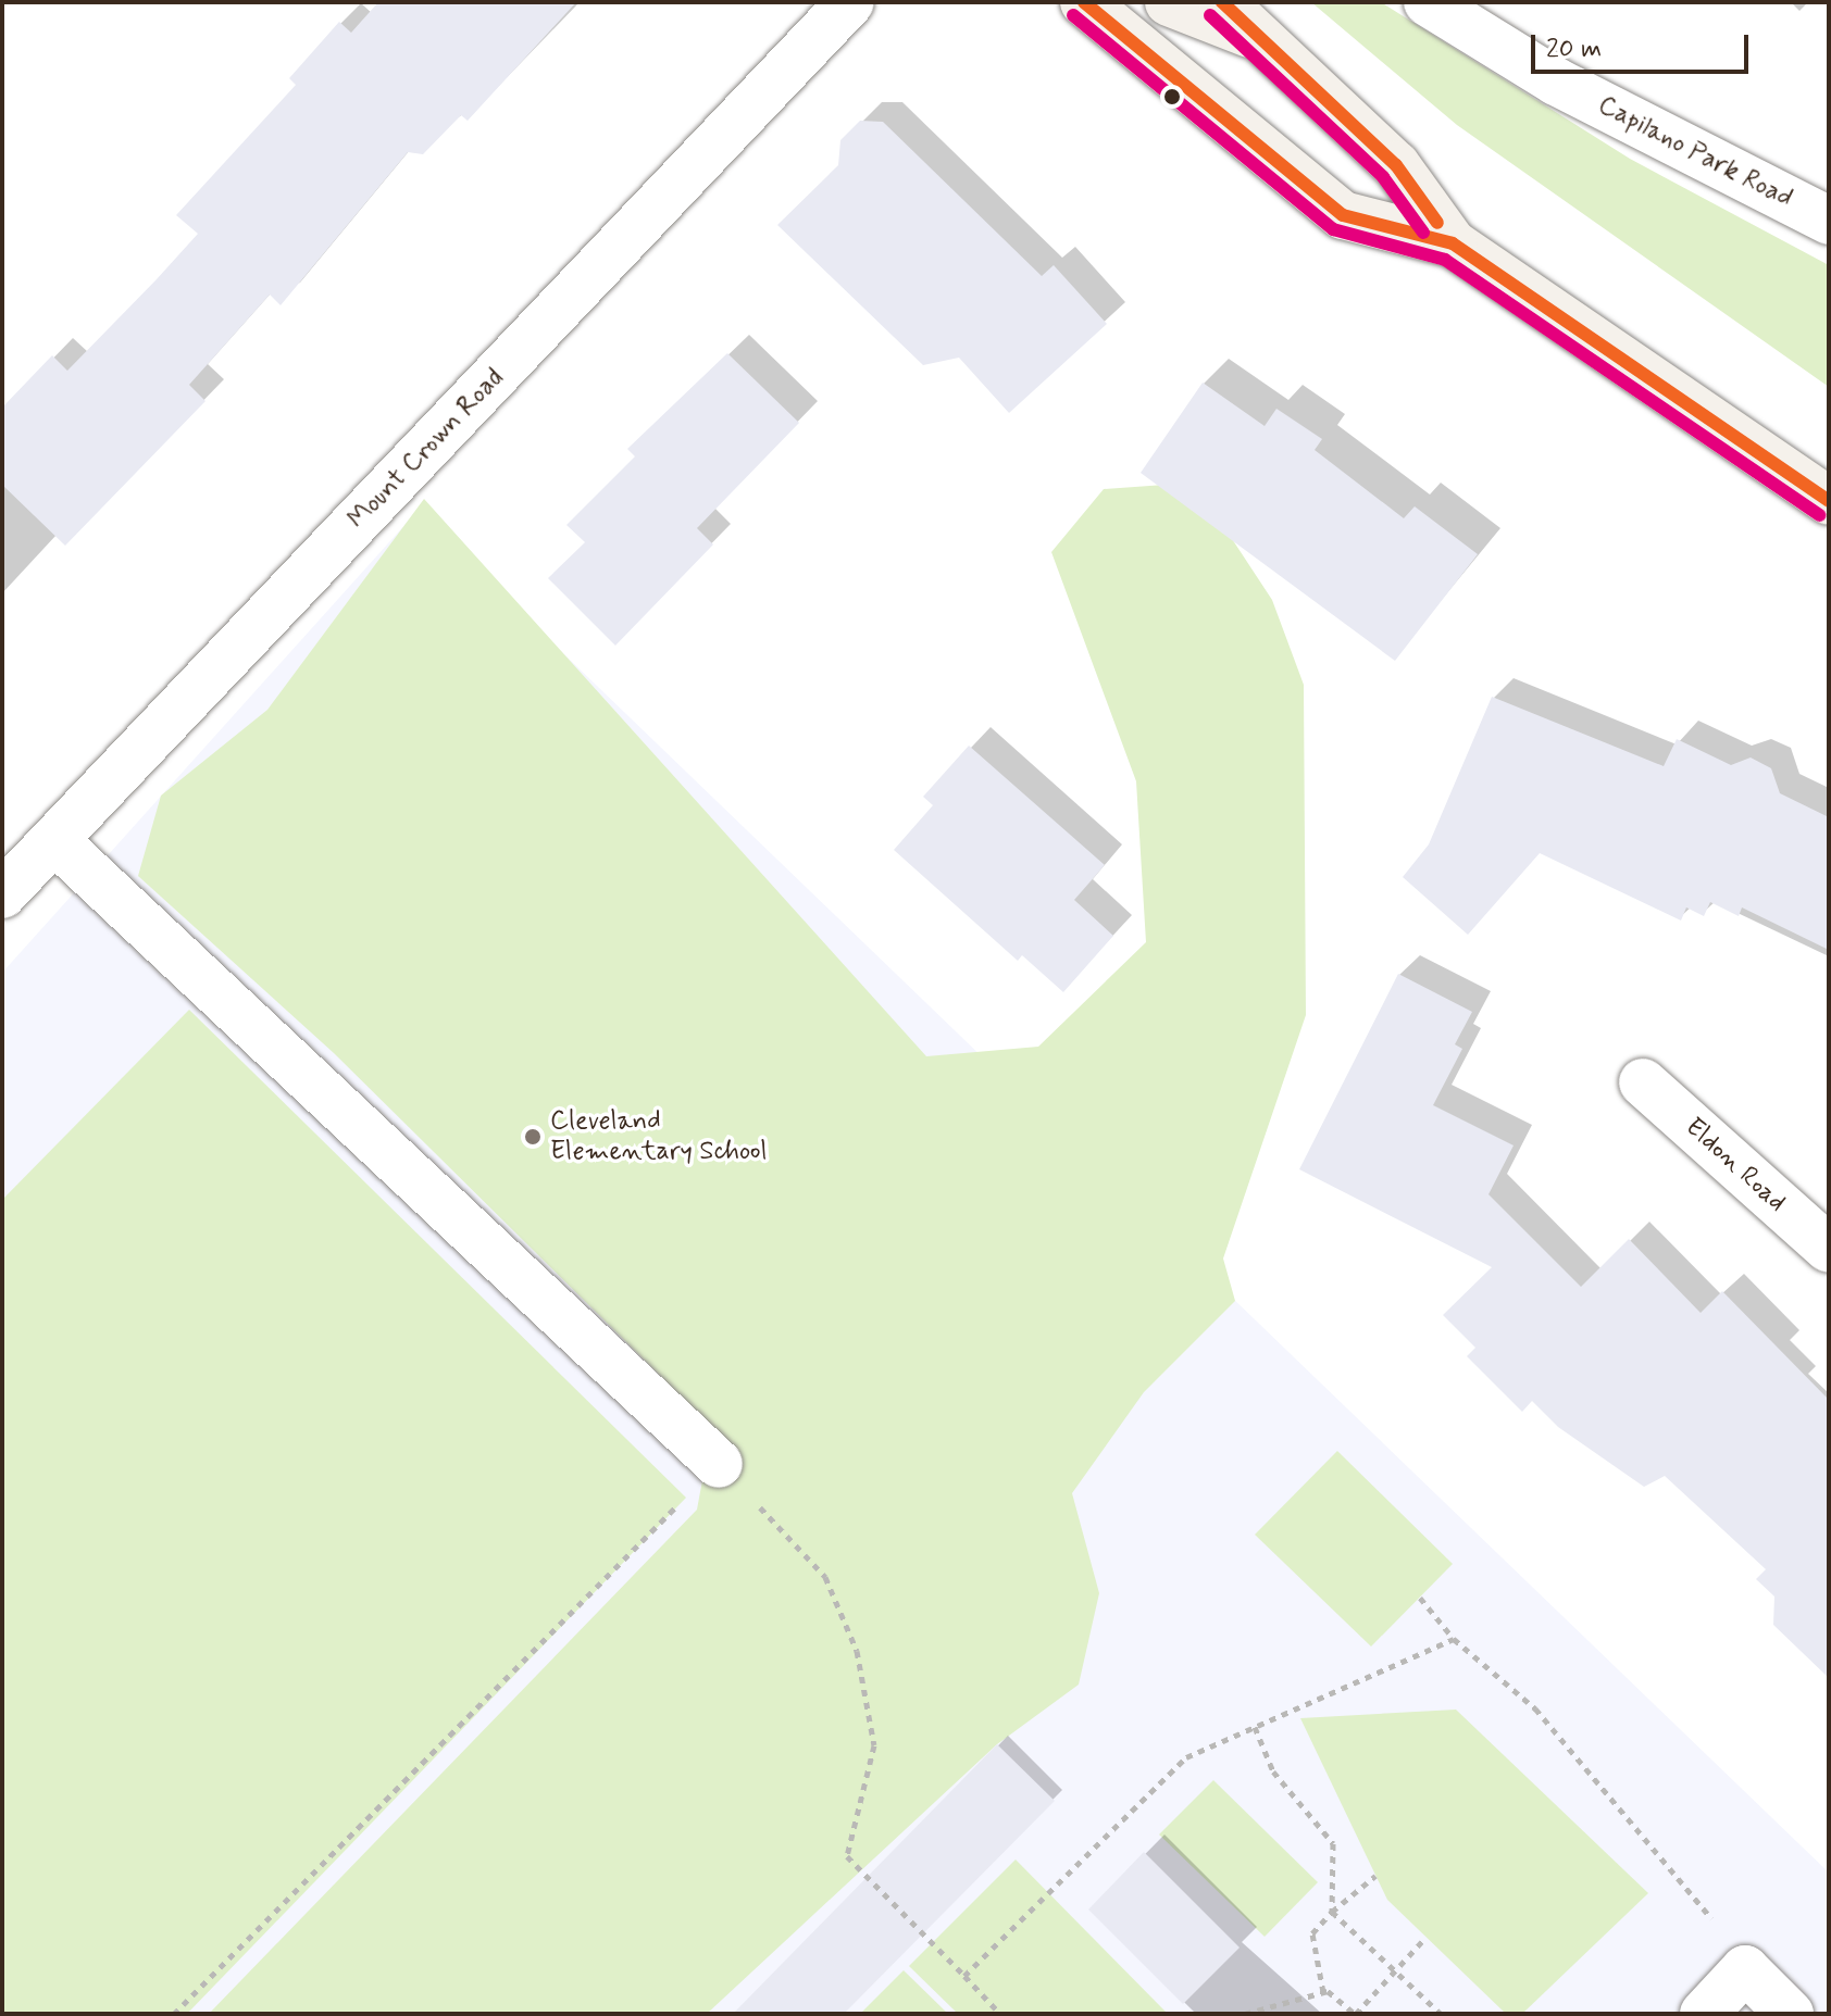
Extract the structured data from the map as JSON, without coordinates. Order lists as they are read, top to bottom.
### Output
{
  "streets": {
    "street": ["Capilano Park Road", "Mount Crown Road", "Eldon Road"]
  },
  "places": ["Cleveland Elementary School"],
  "scale_bar": "20 m"
}
